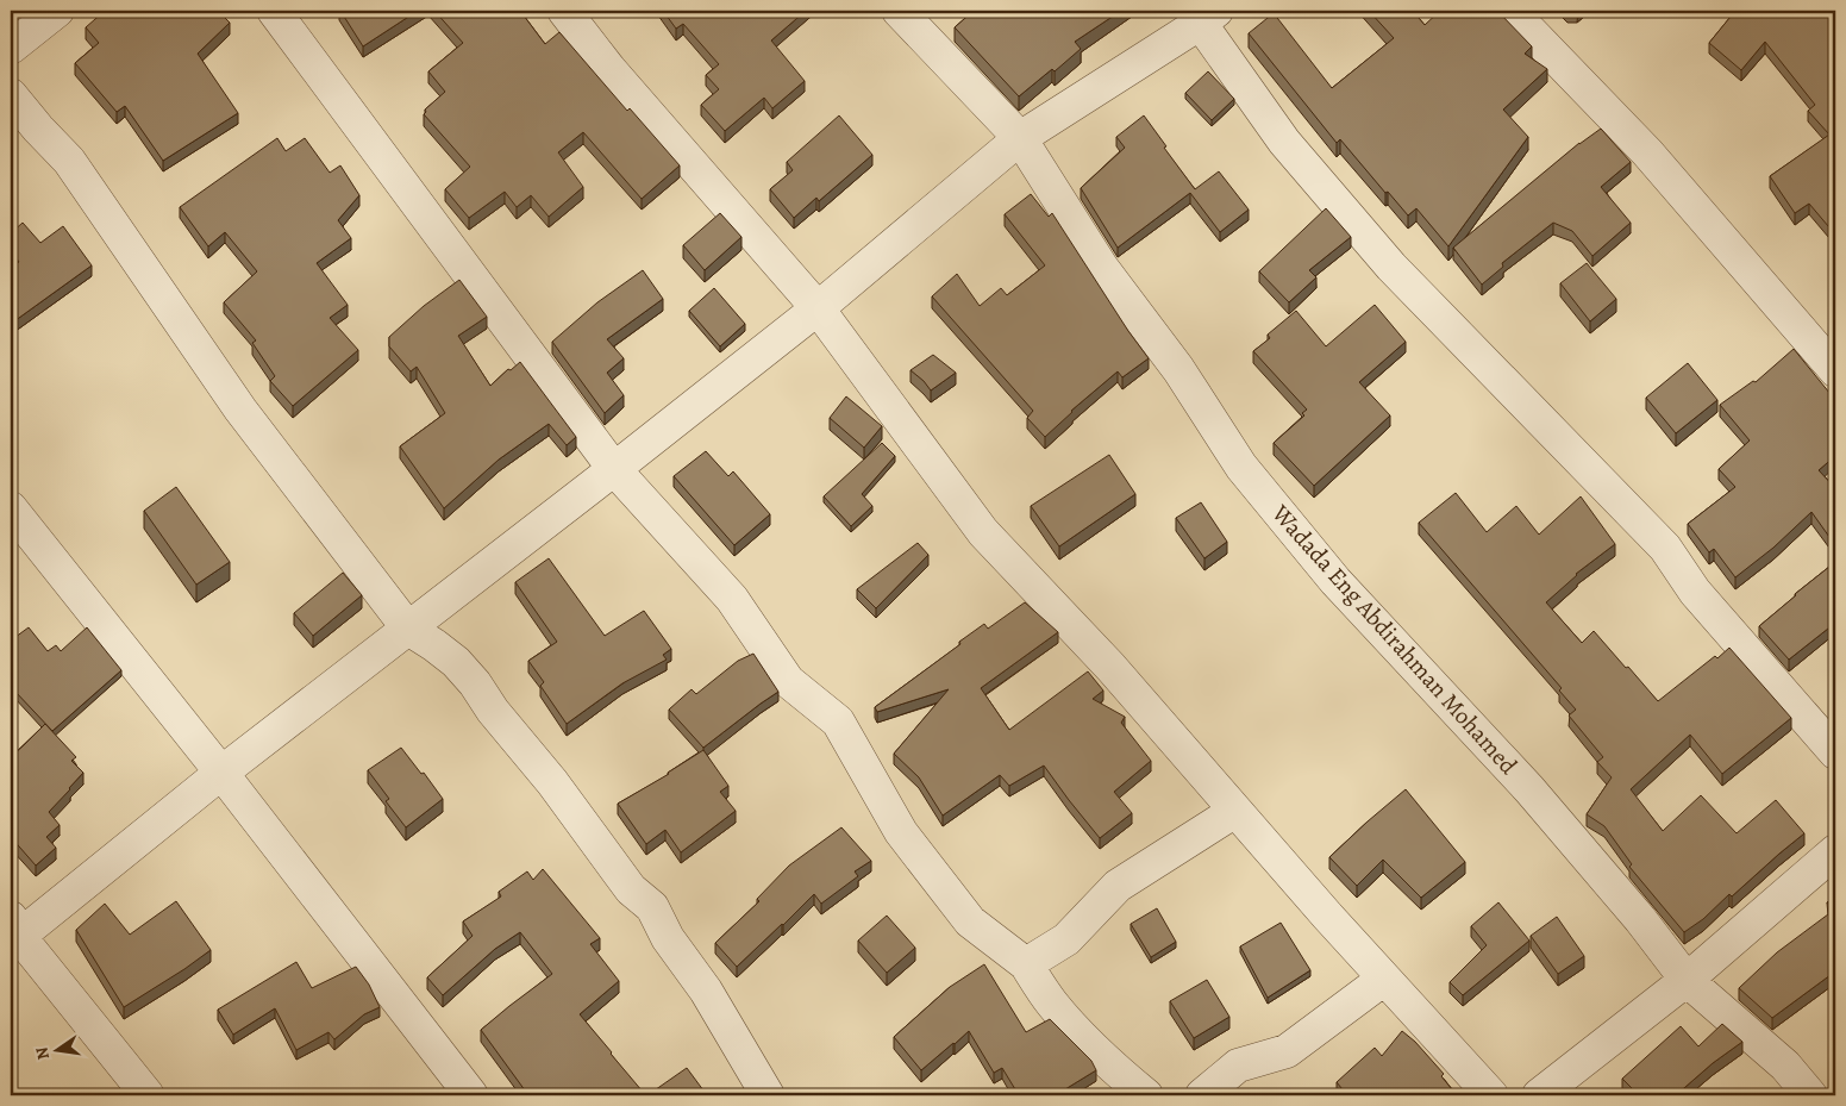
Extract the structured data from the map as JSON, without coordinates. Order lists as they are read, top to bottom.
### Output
{
  "streets": {
    "street": ["Wadada Eng Abdirahman Mohamed"]
  },
  "north": "left"
}
